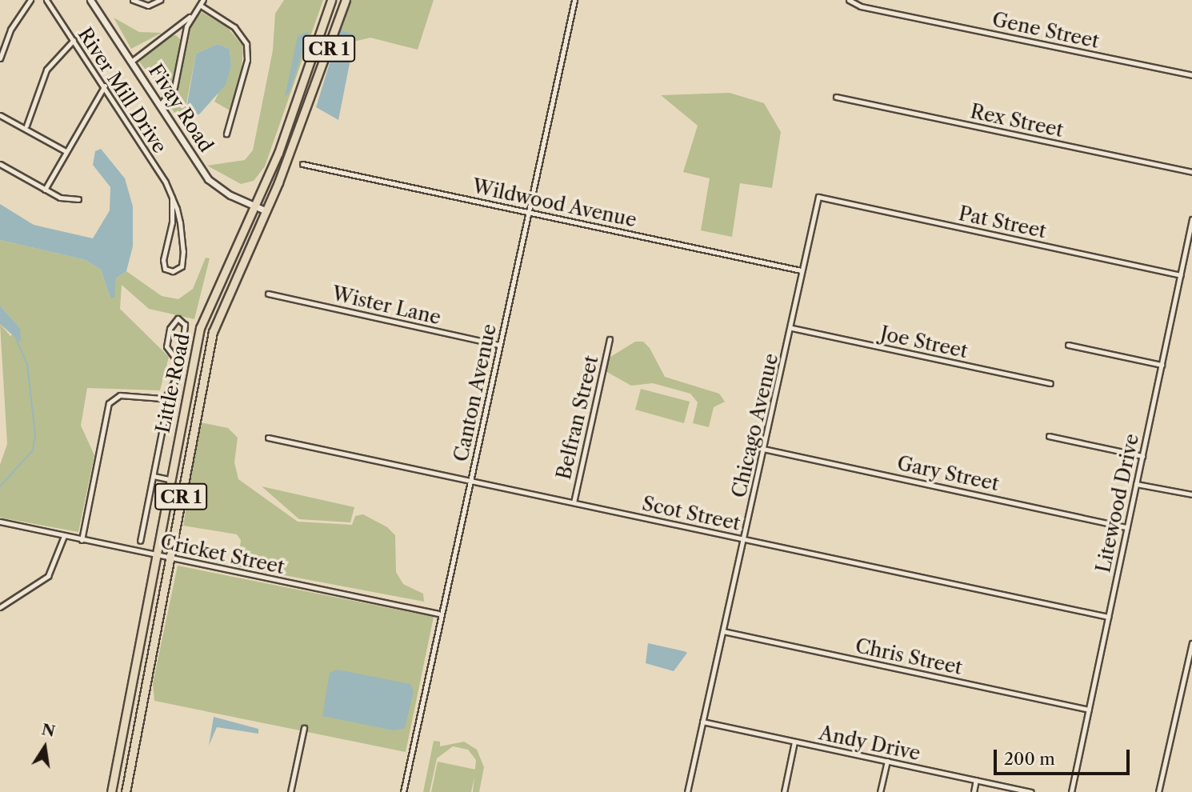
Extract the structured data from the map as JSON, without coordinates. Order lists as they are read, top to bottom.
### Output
{
  "streets": {
    "main road": ["CR 1", "Little Road"],
    "street": [
      "Gene Street",
      "River Mill Drive",
      "Fivay Road",
      "Rex Street",
      "Wildwood Avenue",
      "Pat Street",
      "Wister Lane",
      "Joe Street",
      "Canton Avenue",
      "Belfran Street",
      "Chicago Avenue",
      "Gary Street",
      "Litewood Drive",
      "Scot Street",
      "Cricket Street",
      "Chris Street",
      "Andy Drive"
    ]
  },
  "crossings": [
    ["Fivay Road", "Little Road"],
    ["Wildwood Avenue", "Canton Avenue"],
    ["Wildwood Avenue", "Chicago Avenue"],
    ["Pat Street", "Chicago Avenue"],
    ["Pat Street", "Litewood Drive"],
    ["Wister Lane", "Canton Avenue"],
    ["Joe Street", "Chicago Avenue"],
    ["Little Road", "Cricket Street"],
    ["Canton Avenue", "Scot Street"],
    ["Canton Avenue", "Cricket Street"],
    ["Belfran Street", "Scot Street"],
    ["Chicago Avenue", "Gary Street"],
    ["Chicago Avenue", "Scot Street"],
    ["Chicago Avenue", "Chris Street"],
    ["Chicago Avenue", "Andy Drive"],
    ["Gary Street", "Litewood Drive"],
    ["Litewood Drive", "Scot Street"],
    ["Litewood Drive", "Chris Street"]
  ],
  "scale_bar": "200 m",
  "north": "top"
}
